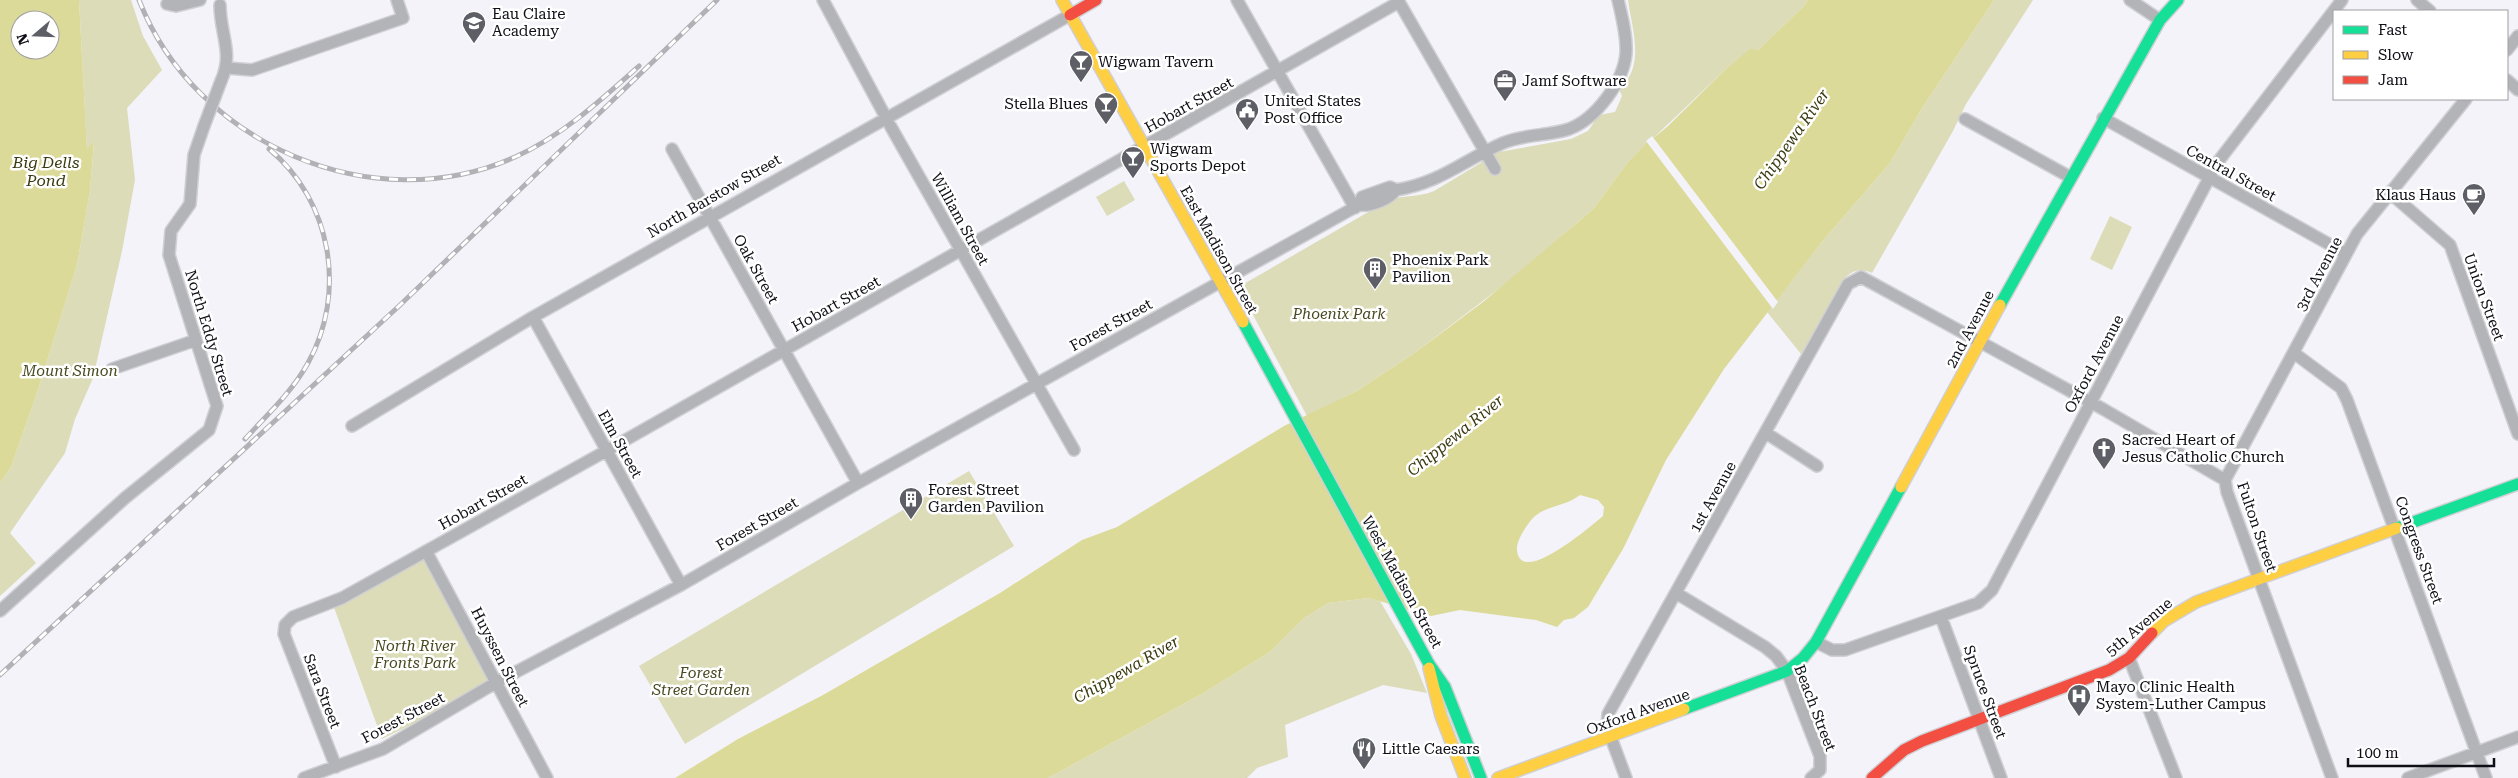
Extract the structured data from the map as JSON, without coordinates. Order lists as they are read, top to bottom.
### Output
{
  "streets": {
    "main road": [
      "North Barstow Street",
      "East Madison Street",
      "2nd Avenue",
      "Oxford Avenue",
      "West Madison Street",
      "5th Avenue"
    ],
    "street": [
      "Hobart Street",
      "Central Street",
      "William Street",
      "Oak Street",
      "3rd Avenue",
      "Union Street",
      "Forest Street",
      "North Eddy Street",
      "Elm Street",
      "1st Avenue",
      "Fulton Street",
      "Congress Street",
      "Huyssen Street",
      "Sara Street",
      "Spruce Street",
      "Beach Street"
    ]
  },
  "crossings": [
    ["Hobart Street", "William Street"],
    ["Hobart Street", "East Madison Street"],
    ["Hobart Street", "Oak Street"],
    ["Hobart Street", "Elm Street"],
    ["Hobart Street", "Huyssen Street"],
    ["Hobart Street", "Sara Street"],
    ["Central Street", "3rd Avenue"],
    ["Central Street", "2nd Avenue"],
    ["Central Street", "Oxford Avenue"],
    ["North Barstow Street", "William Street"],
    ["North Barstow Street", "East Madison Street"],
    ["North Barstow Street", "Oak Street"],
    ["North Barstow Street", "Elm Street"],
    ["William Street", "Forest Street"],
    ["East Madison Street", "Forest Street"],
    ["East Madison Street", "West Madison Street"],
    ["Oak Street", "Forest Street"],
    ["3rd Avenue", "Union Street"],
    ["3rd Avenue", "Fulton Street"],
    ["3rd Avenue", "Congress Street"],
    ["Forest Street", "Elm Street"],
    ["Forest Street", "Huyssen Street"],
    ["Forest Street", "Sara Street"],
    ["2nd Avenue", "Oxford Avenue"],
    ["2nd Avenue", "Fulton Street"],
    ["2nd Avenue", "Beach Street"],
    ["Oxford Avenue", "1st Avenue"],
    ["Oxford Avenue", "Fulton Street"],
    ["Oxford Avenue", "Spruce Street"],
    ["Oxford Avenue", "Beach Street"],
    ["1st Avenue", "Fulton Street"],
    ["1st Avenue", "Beach Street"],
    ["Fulton Street", "5th Avenue"],
    ["Congress Street", "5th Avenue"],
    ["5th Avenue", "Spruce Street"]
  ],
  "water": ["Chippewa River", "Big Dells Pond"],
  "parks": [
    "Phoenix Park",
    "Mount Simon",
    "North River Fronts Park",
    "Forest Street Garden"
  ],
  "places": {
    "school or university": ["Eau Claire Academy"],
    "bar": ["Wigwam Tavern", "Stella Blues", "Wigwam Sports Depot"],
    "office": ["Jamf Software"],
    "public building": ["United States Post Office"],
    "cafe": ["Klaus Haus"],
    "building": ["Phoenix Park Pavilion", "Forest Street Garden Pavilion"],
    "church": ["Sacred Heart of Jesus Catholic Church"],
    "hospital": ["Mayo Clinic Health System-Luther Campus"],
    "restaurant": ["Little Caesars"]
  },
  "legend": ["Fast", "Slow", "Jam"],
  "scale_bar": "100 m",
  "north": "left"
}
